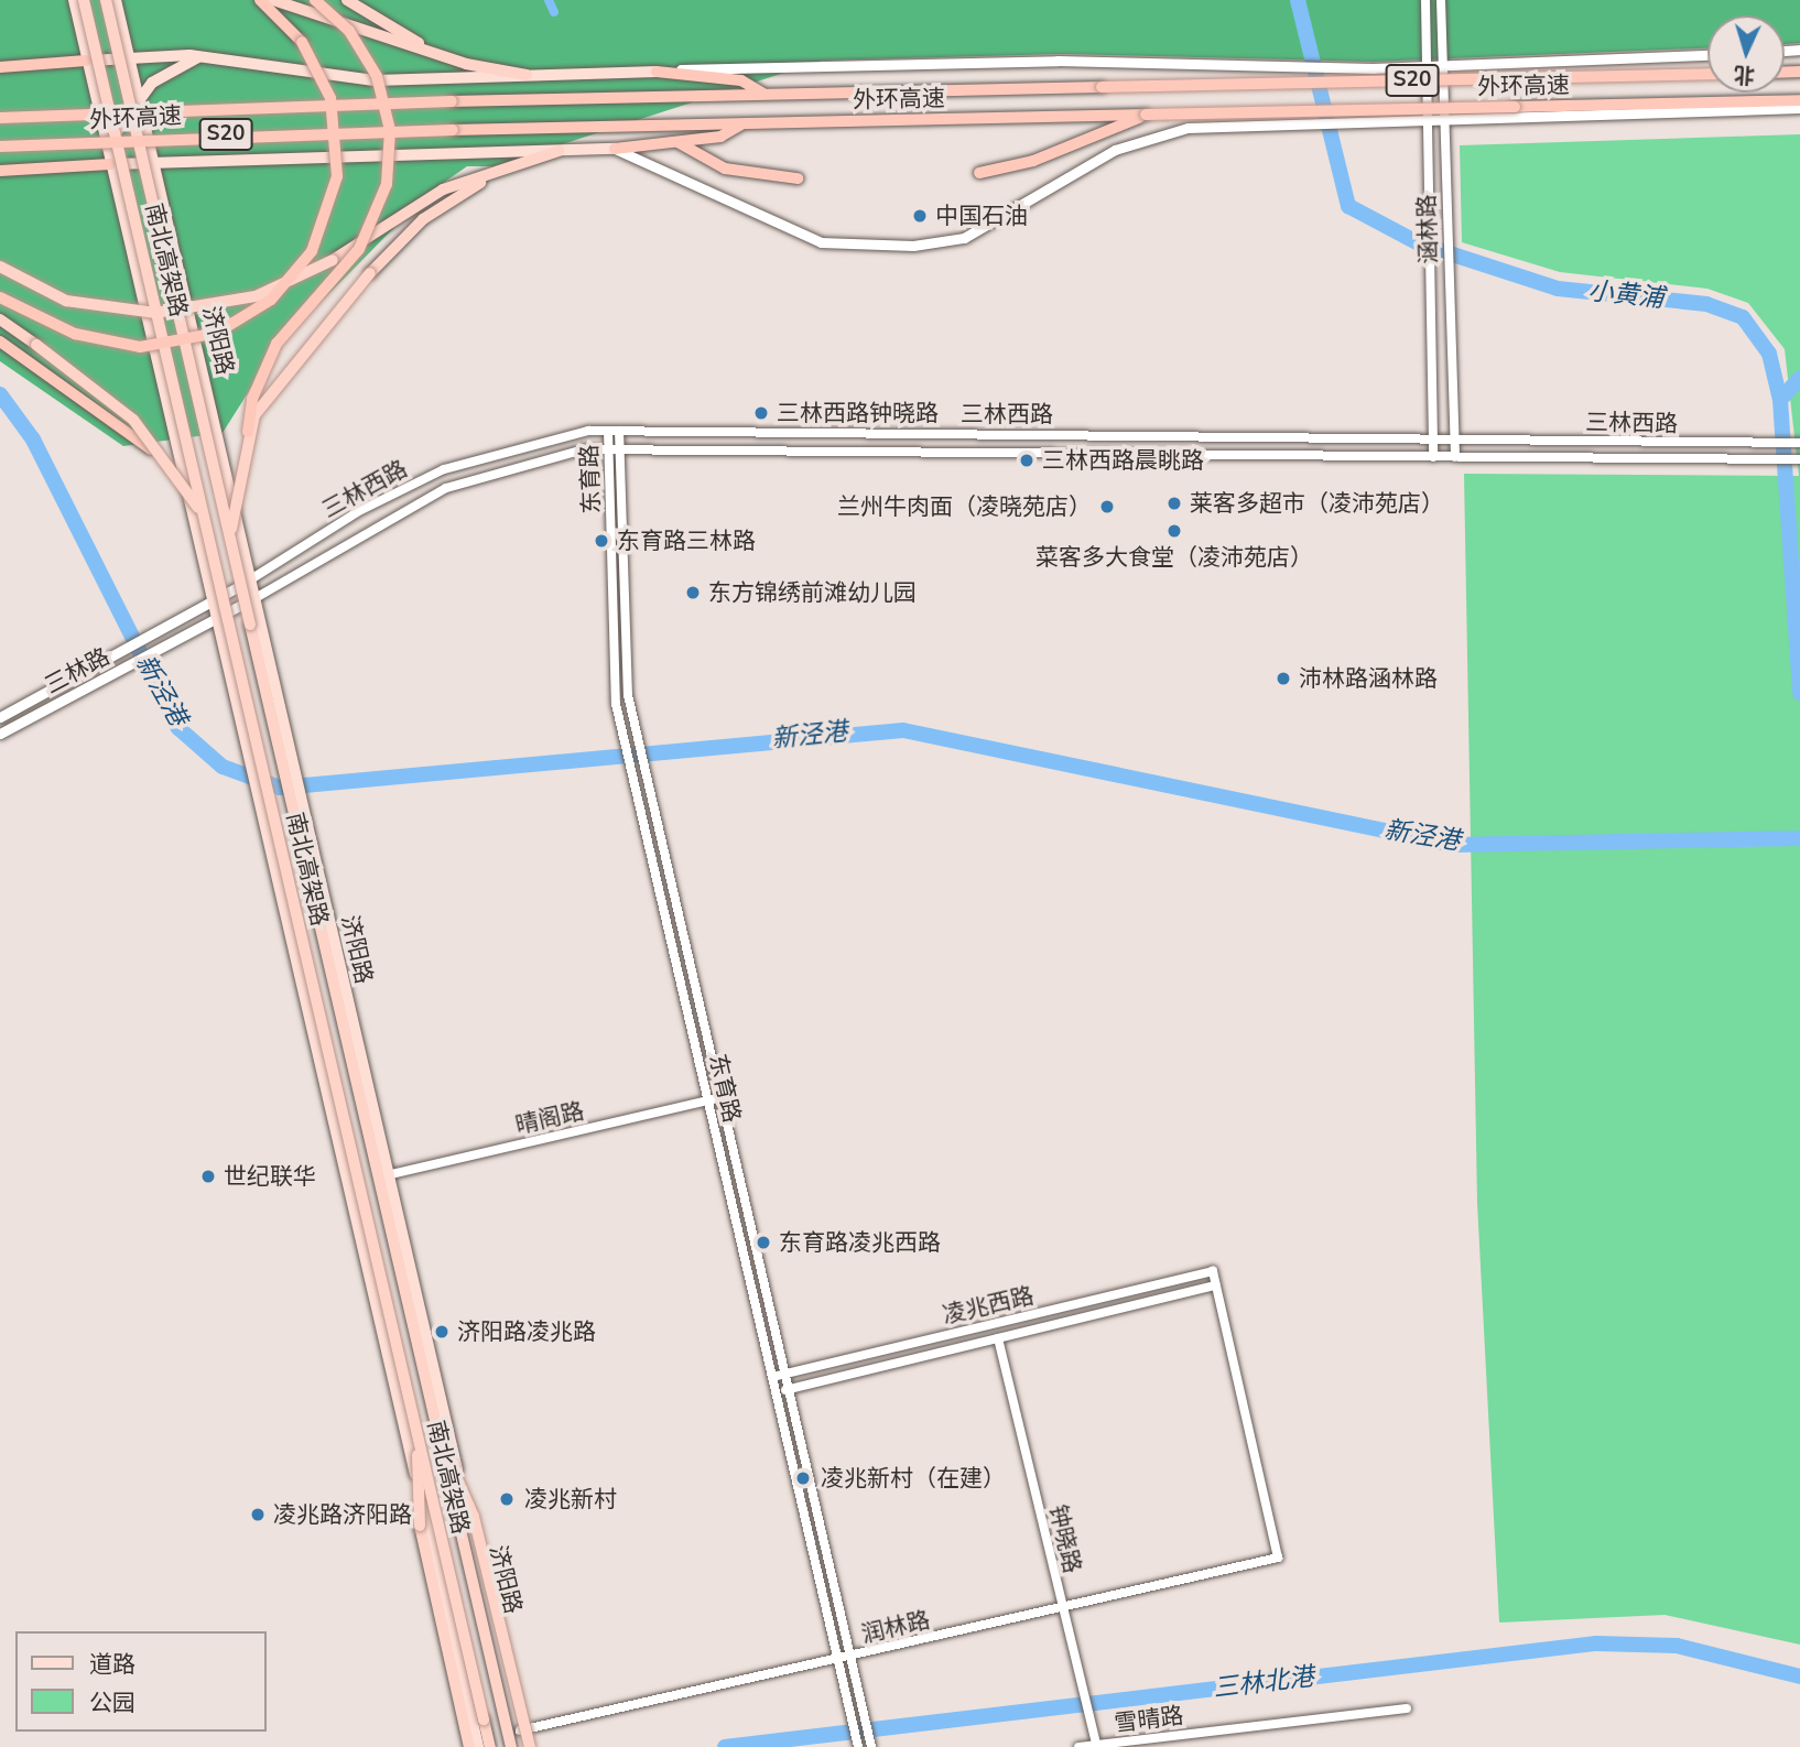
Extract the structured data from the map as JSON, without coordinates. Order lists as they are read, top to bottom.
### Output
{
  "streets": {
    "highway": ["S20", "外环高速", "南北高架路"],
    "main road": ["济阳路", "三林路"],
    "street": [
      "涵林路",
      "三林西路",
      "东育路",
      "晴阁路",
      "凌兆西路",
      "钟晓路",
      "润林路",
      "雪晴路"
    ]
  },
  "crossings": [
    ["涵林路", "三林西路"],
    ["南北高架路", "济阳路"],
    ["济阳路", "三林西路"],
    ["济阳路", "三林路"],
    ["济阳路", "晴阁路"],
    ["济阳路", "润林路"],
    ["三林西路", "东育路"],
    ["三林西路", "三林路"],
    ["东育路", "晴阁路"],
    ["东育路", "凌兆西路"],
    ["东育路", "润林路"],
    ["凌兆西路", "钟晓路"],
    ["凌兆西路", "润林路"],
    ["钟晓路", "润林路"],
    ["钟晓路", "雪晴路"]
  ],
  "water": ["小黄浦", "新泾港", "三林北港"],
  "places": [
    "中国石油",
    "三林西路钟晓路",
    "三林西路晨眺路",
    "莱客多超市（凌沛苑店）",
    "兰州牛肉面（凌晓苑店）",
    "菜客多大食堂（凌沛苑店）",
    "东育路三林路",
    "东方锦绣前滩幼儿园",
    "沛林路涵林路",
    "世纪联华",
    "东育路凌兆西路",
    "济阳路凌兆路",
    "凌兆新村（在建）",
    "凌兆新村",
    "凌兆路济阳路"
  ],
  "legend": ["道路", "公园"],
  "north": "bottom"
}
